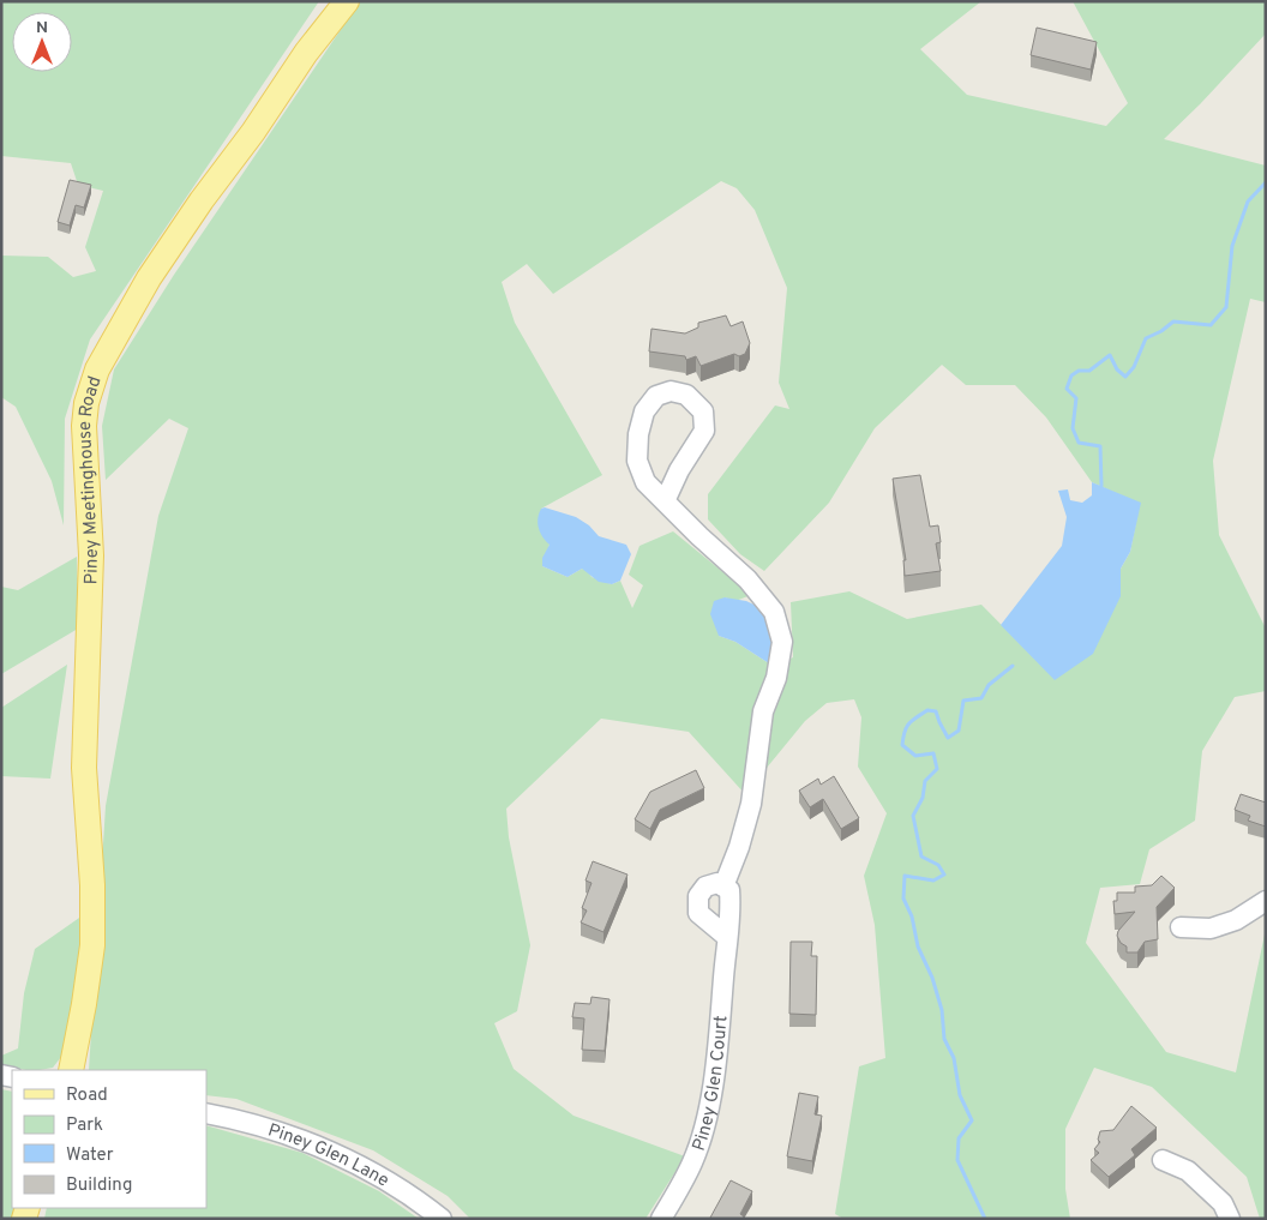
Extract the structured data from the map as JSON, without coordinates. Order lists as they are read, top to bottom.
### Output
{
  "streets": {
    "main road": ["Piney Meetinghouse Road"],
    "street": ["Piney Glen Court", "Piney Glen Lane"]
  },
  "legend": [
    "Road",
    "Park",
    "Water",
    "Building"
  ],
  "north": "top"
}
